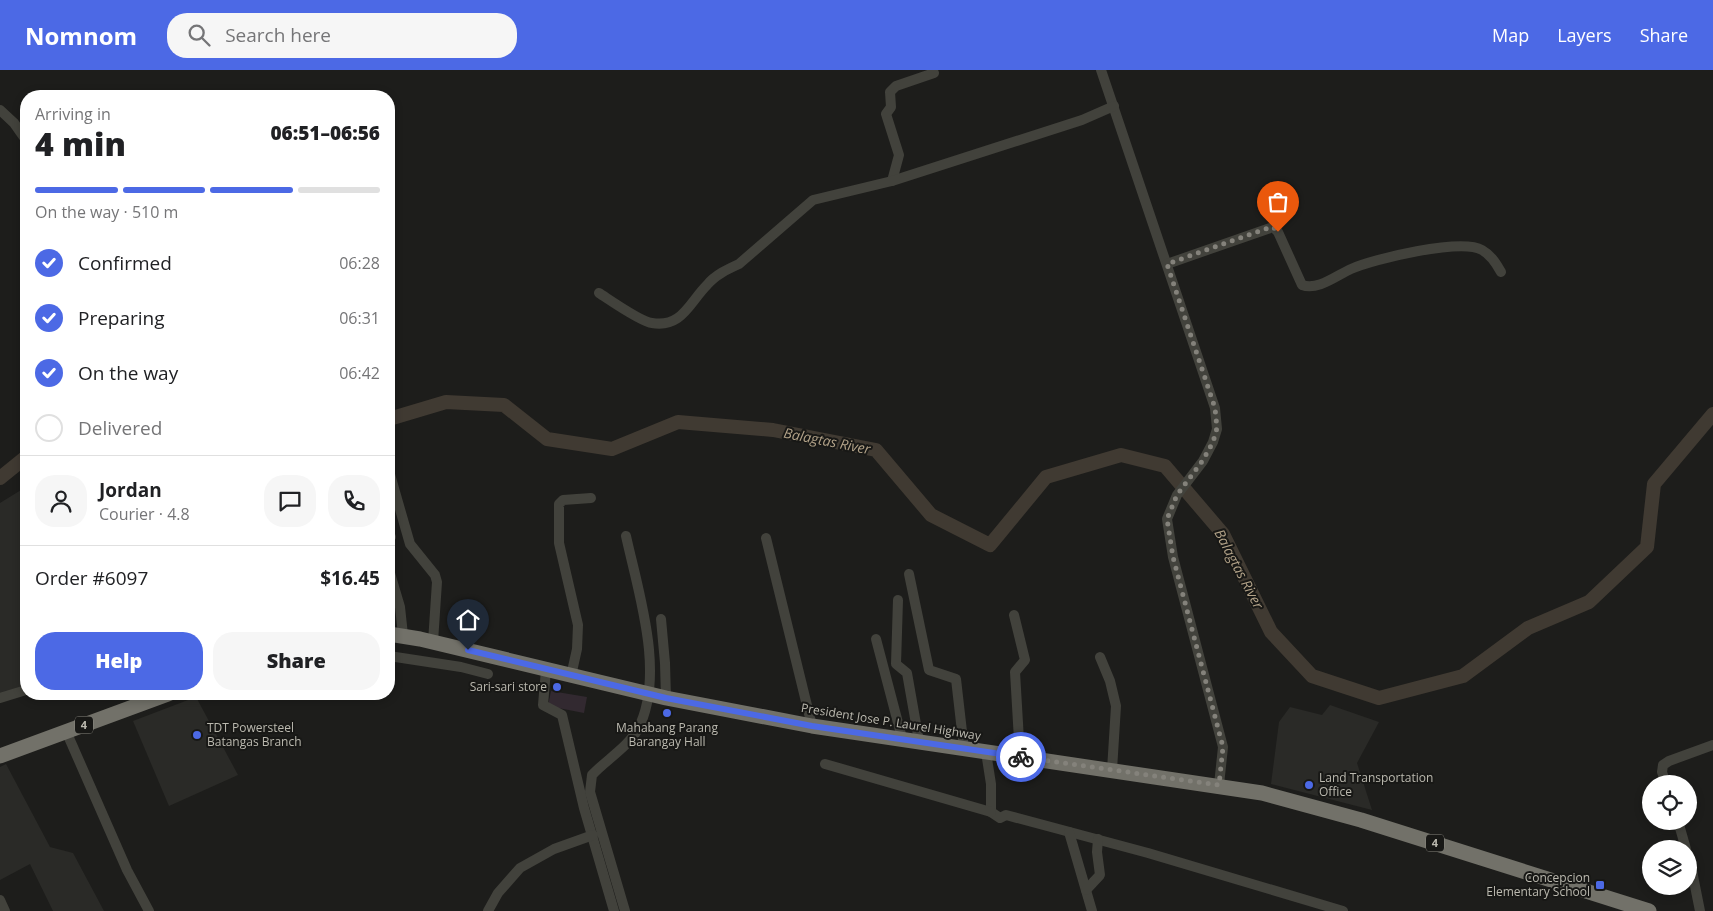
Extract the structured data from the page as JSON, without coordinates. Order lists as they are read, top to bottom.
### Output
{
  "streets": {
    "highway": ["President Jose P. Laurel Highway", "4"]
  },
  "water": ["Balagtas River"],
  "places": {
    "other": [
      "Sari-sari store",
      "Mahabang Parang Barangay Hall",
      "TDT Powersteel Batangas Branch",
      "Land Transportation Office"
    ],
    "transit": ["Concepcion Elementary School"]
  },
  "page": {
    "header": "Nomnom",
    "search": "Search here",
    "nav": ["Map", "Layers", "Share"],
    "heading": ["4 min", "Arriving in", "06:51–06:56"],
    "panel": [
      "Jordan",
      "Courier · 4.8",
      "Order #6097",
      "$16.45"
    ],
    "bar": "On the way · 510 m",
    "list": [
      ["Confirmed", "06:28"],
      ["Preparing", "06:31"],
      ["On the way", "06:42"],
      "Delivered"
    ],
    "buttons": ["Help", "Share"]
  }
}
